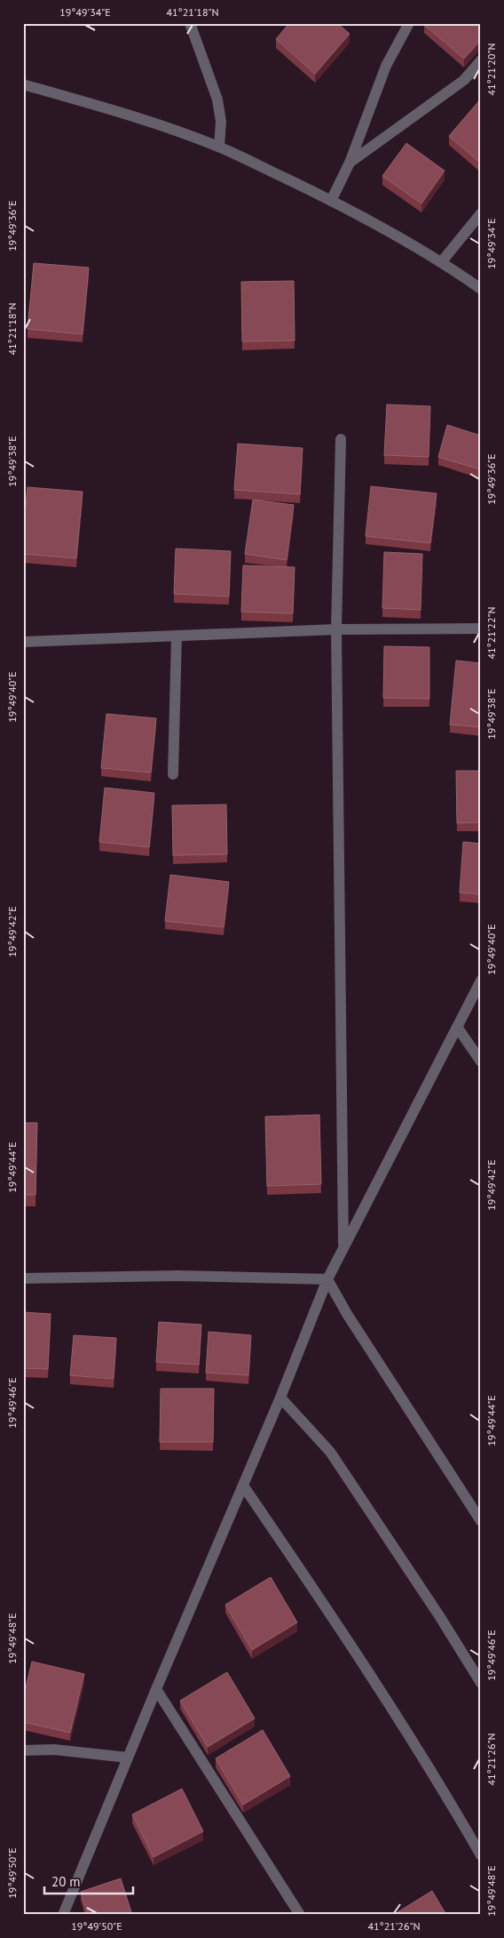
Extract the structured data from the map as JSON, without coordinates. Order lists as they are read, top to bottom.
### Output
{
  "scale_bar": "20 m",
  "coordinates": [
    "19°49'34\"E",
    "41°21'18\"N",
    "41°21'20\"N",
    "19°49'36\"E",
    "19°49'38\"E",
    "41°21'22\"N",
    "19°49'40\"E",
    "19°49'42\"E",
    "19°49'44\"E",
    "19°49'46\"E",
    "19°49'48\"E",
    "41°21'26\"N",
    "19°49'50\"E"
  ]
}
